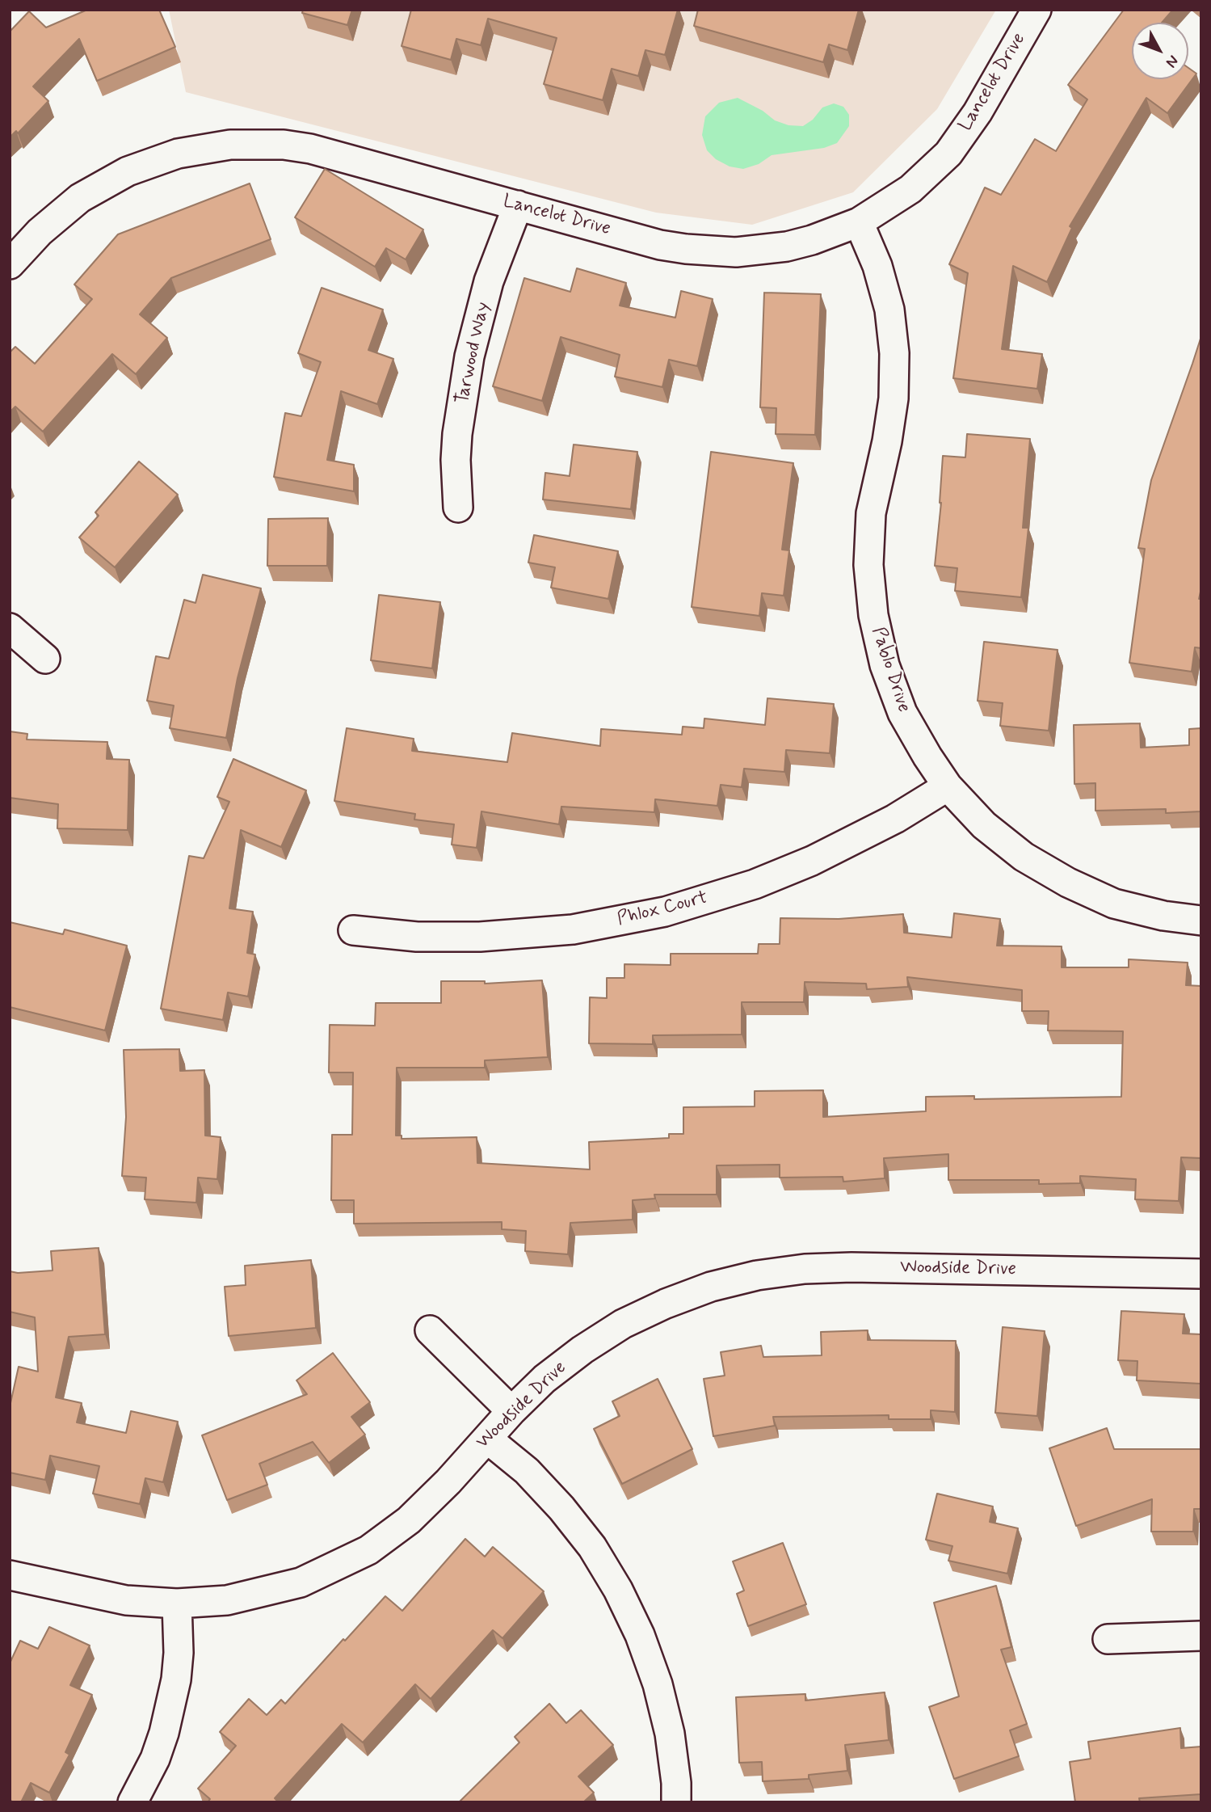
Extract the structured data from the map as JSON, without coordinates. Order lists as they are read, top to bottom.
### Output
{
  "streets": {
    "street": [
      "Lancelot Drive",
      "Tarwood Way",
      "Pablo Drive",
      "Phlox Court",
      "Woodside Drive"
    ]
  },
  "crossings": [
    ["Lancelot Drive", "Tarwood Way"],
    ["Lancelot Drive", "Pablo Drive"],
    ["Pablo Drive", "Phlox Court"]
  ],
  "north": "bottom right"
}
